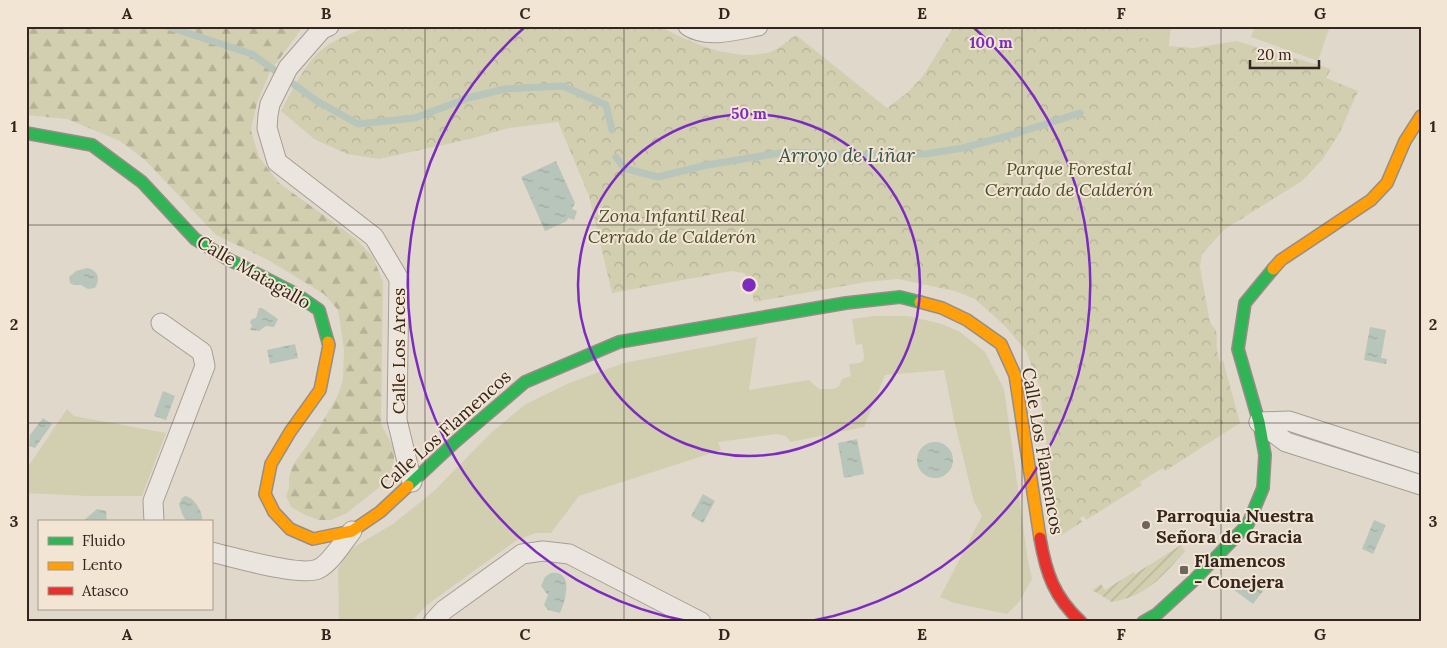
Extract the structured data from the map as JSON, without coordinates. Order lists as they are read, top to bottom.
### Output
{
  "streets": {
    "street": ["Calle Matagallo", "Calle Los Arces", "Calle Los Flamencos"]
  },
  "crossings": [
    ["Calle Matagallo", "Calle Los Flamencos"],
    ["Calle Los Arces", "Calle Los Flamencos"]
  ],
  "water": ["Arroyo de Liñar"],
  "parks": ["Parque Forestal Cerrado de Calderón", "Zona Infantil Real Cerrado de Calderón"],
  "places": {
    "other": ["Parroquia Nuestra Señora de Gracia"],
    "transit": ["Flamencos - Conejera"]
  },
  "legend": ["Fluido", "Lento", "Atasco"],
  "scale_bar": "20 m",
  "grid": {
    "columns": [
      "A",
      "B",
      "C",
      "D",
      "E",
      "F",
      "G"
    ],
    "rows": ["1", "2", "3"]
  },
  "rings": ["100 m", "50 m"]
}
